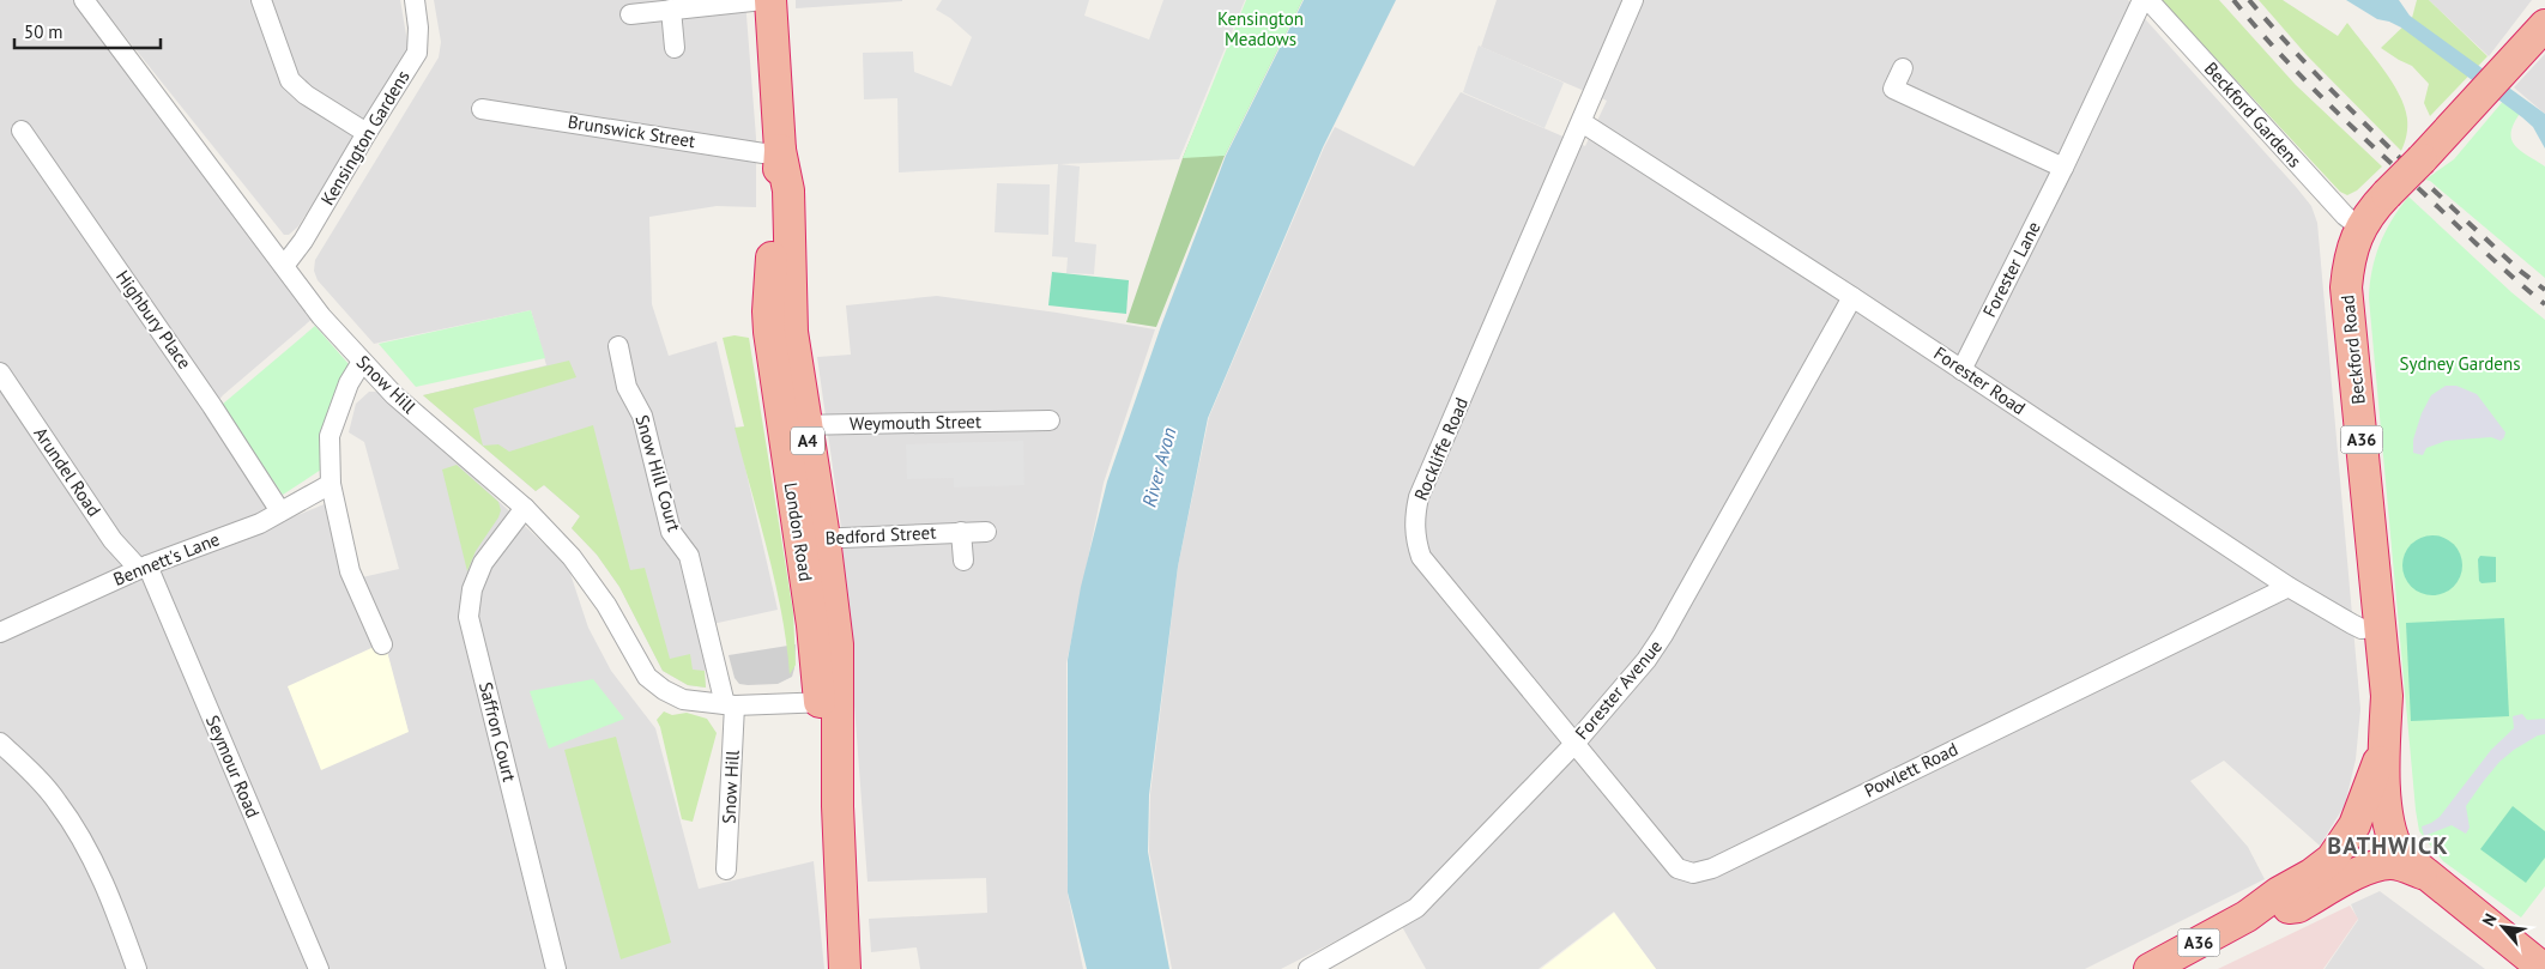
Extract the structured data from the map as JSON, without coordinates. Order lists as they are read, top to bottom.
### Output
{
  "streets": {
    "highway": [
      "Beckford Road",
      "A36",
      "A4",
      "London Road"
    ],
    "street": [
      "Beckford Gardens",
      "Brunswick Street",
      "Kensington Gardens",
      "Forester Lane",
      "Highbury Place",
      "Forester Road",
      "Snow Hill",
      "Weymouth Street",
      "Rockliffe Road",
      "Arundel Road",
      "Snow Hill Court",
      "Bedford Street",
      "Bennett's Lane",
      "Forester Avenue",
      "Saffron Court",
      "Seymour Road",
      "Powlett Road"
    ]
  },
  "crossings": [
    ["Beckford Gardens", "Beckford Road"],
    ["Brunswick Street", "London Road"],
    ["Kensington Gardens", "Snow Hill"],
    ["Forester Lane", "Forester Road"],
    ["Highbury Place", "Bennett's Lane"],
    ["Beckford Road", "Forester Road"],
    ["Beckford Road", "A36"],
    ["Forester Road", "Rockliffe Road"],
    ["Forester Road", "Forester Avenue"],
    ["Forester Road", "Powlett Road"],
    ["Snow Hill", "Snow Hill Court"],
    ["Snow Hill", "London Road"],
    ["Snow Hill", "Saffron Court"],
    ["Weymouth Street", "London Road"],
    ["Rockliffe Road", "Forester Avenue"],
    ["Rockliffe Road", "Powlett Road"],
    ["Arundel Road", "Bennett's Lane"],
    ["Arundel Road", "Seymour Road"],
    ["London Road", "Bedford Street"],
    ["Bennett's Lane", "Seymour Road"],
    ["Forester Avenue", "Powlett Road"]
  ],
  "districts": ["BATHWICK"],
  "water": ["River Avon"],
  "parks": ["Kensington Meadows", "Sydney Gardens"],
  "scale_bar": "50 m",
  "north": "top left"
}
